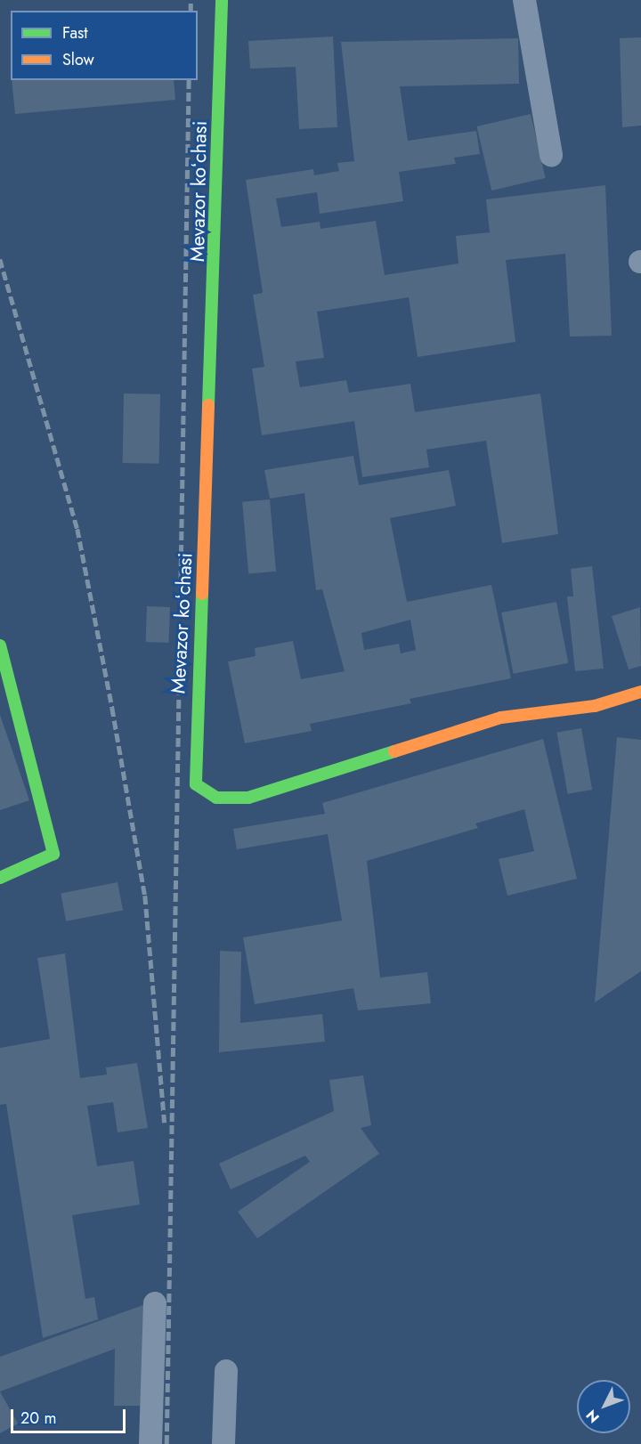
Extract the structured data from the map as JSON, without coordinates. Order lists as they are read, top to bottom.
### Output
{
  "streets": {
    "street": ["Mevazor koʻchasi"]
  },
  "legend": ["Fast", "Slow"],
  "scale_bar": "20 m",
  "north": "bottom left"
}
